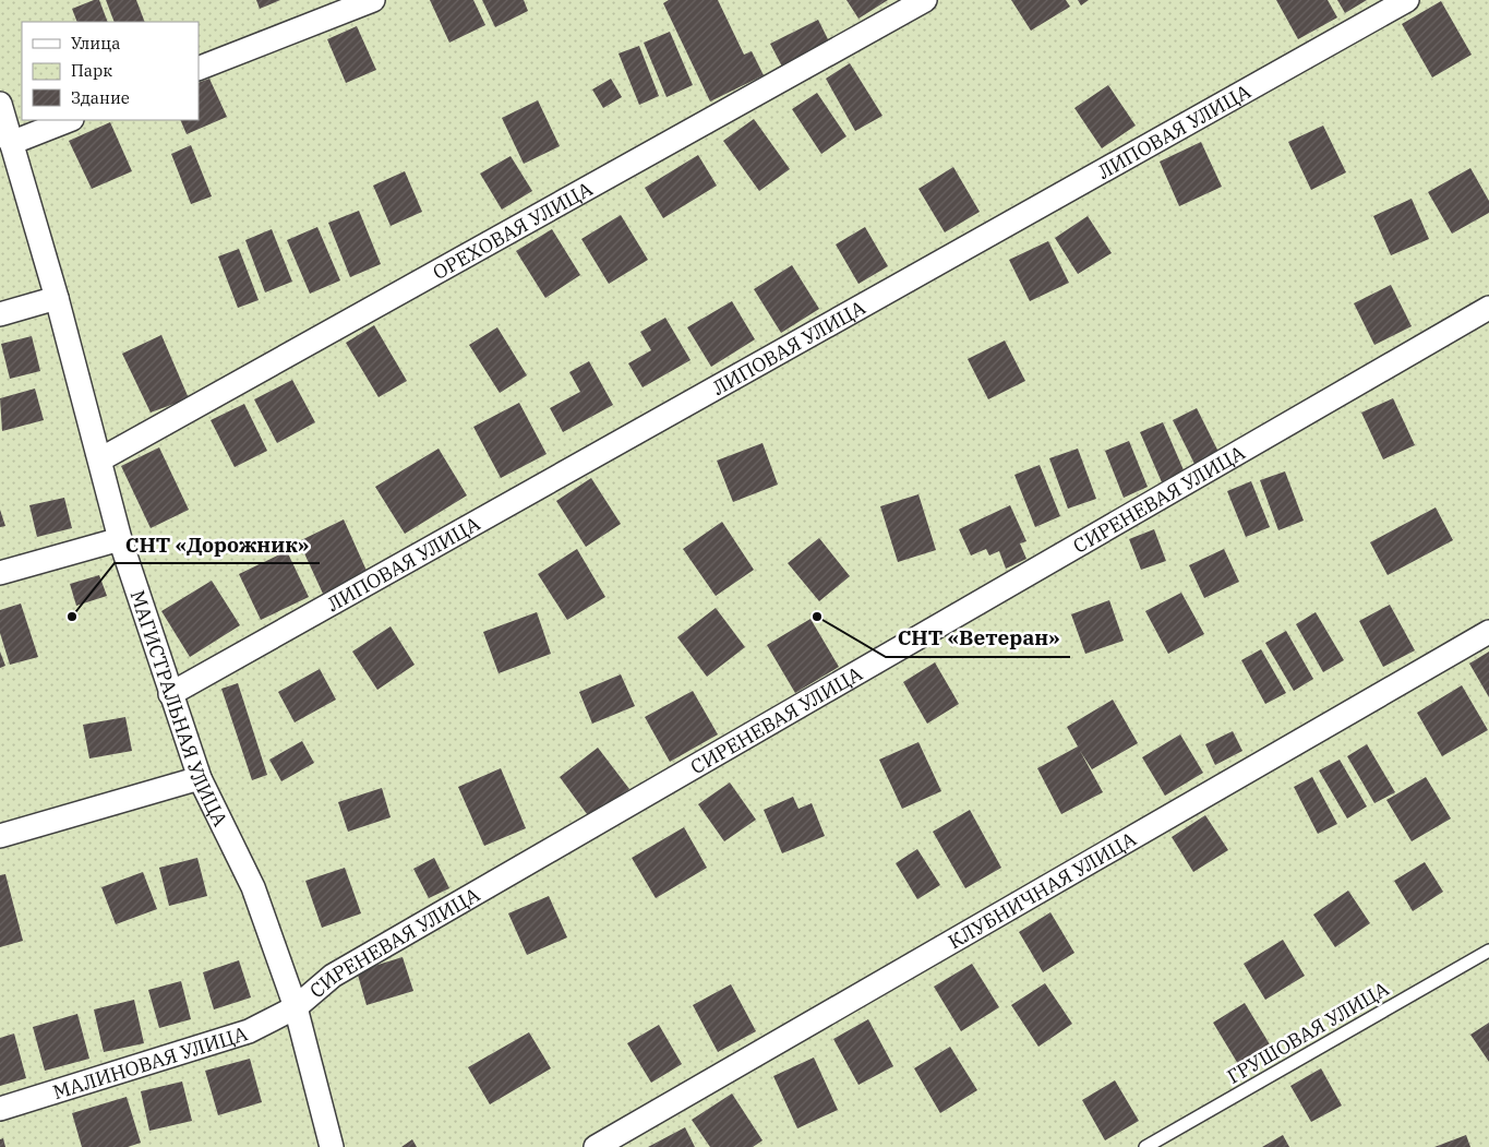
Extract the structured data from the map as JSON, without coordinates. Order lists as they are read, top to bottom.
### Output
{
  "streets": {
    "street": [
      "ЛИПОВАЯ УЛИЦА",
      "ОРЕХОВАЯ УЛИЦА",
      "СИРЕНЕВАЯ УЛИЦА",
      "МАГИСТРАЛЬНАЯ УЛИЦА",
      "КЛУБНИЧНАЯ УЛИЦА",
      "МАЛИНОВАЯ УЛИЦА"
    ],
    "lane": ["ГРУШОВАЯ УЛИЦА"]
  },
  "crossings": [
    ["ЛИПОВАЯ УЛИЦА", "МАГИСТРАЛЬНАЯ УЛИЦА"],
    ["ОРЕХОВАЯ УЛИЦА", "МАГИСТРАЛЬНАЯ УЛИЦА"],
    ["СИРЕНЕВАЯ УЛИЦА", "МАГИСТРАЛЬНАЯ УЛИЦА"],
    ["СИРЕНЕВАЯ УЛИЦА", "МАЛИНОВАЯ УЛИЦА"],
    ["МАГИСТРАЛЬНАЯ УЛИЦА", "МАЛИНОВАЯ УЛИЦА"]
  ],
  "places": ["СНТ «Дорожник»", "СНТ «Ветеран»"],
  "legend": ["Улица", "Парк", "Здание"]
}
